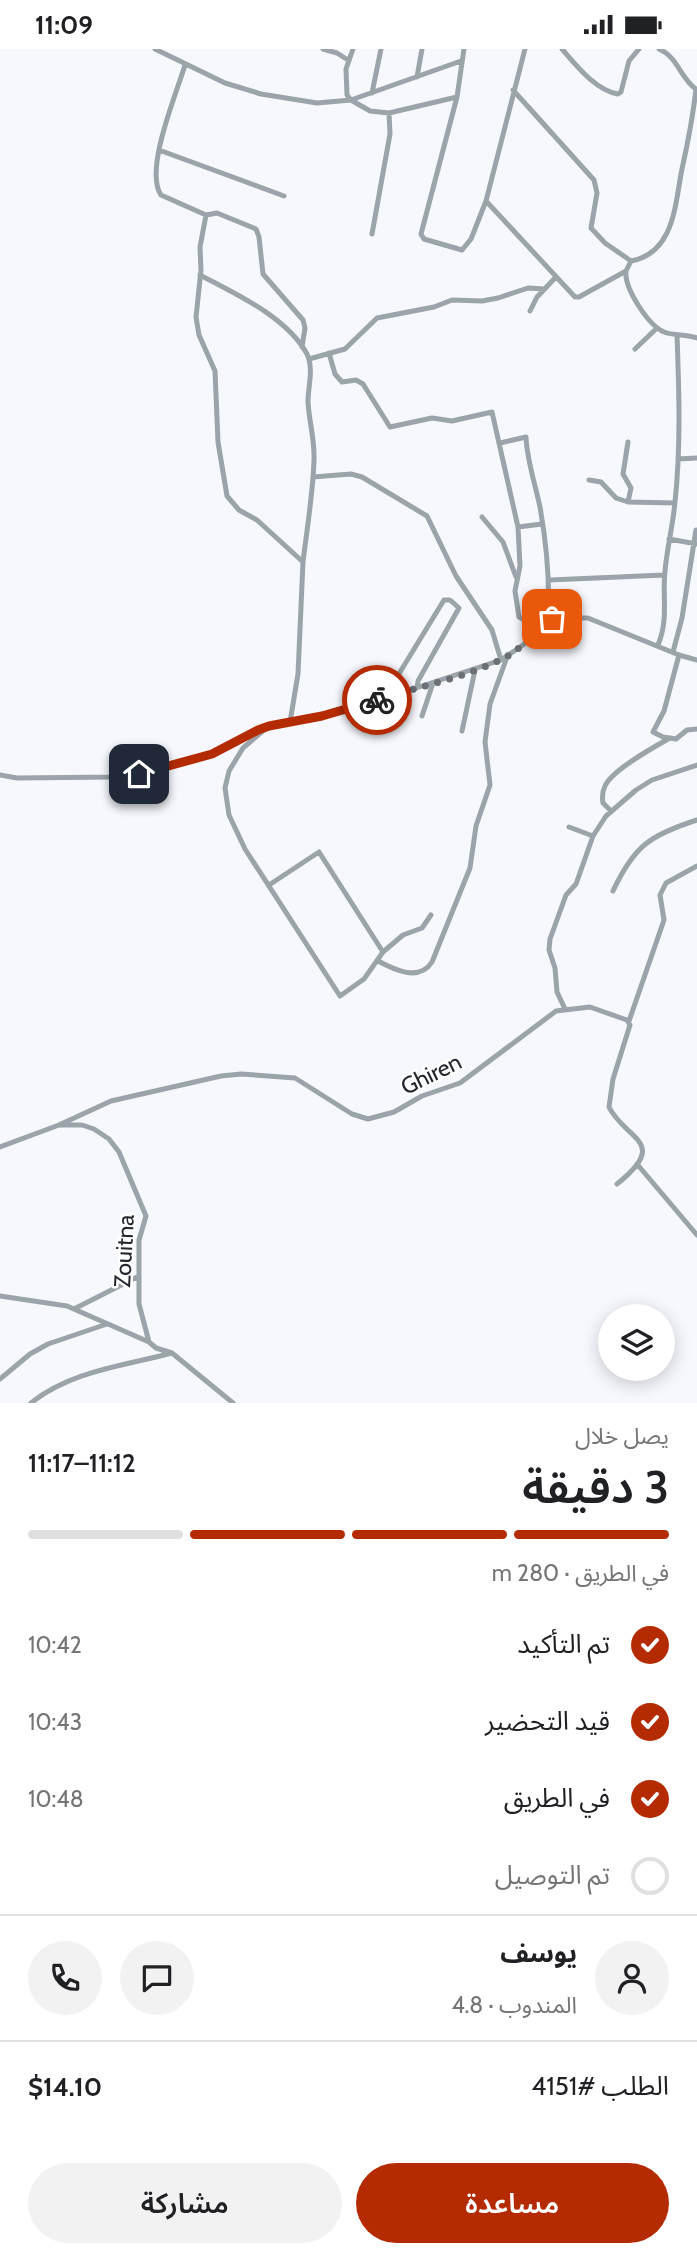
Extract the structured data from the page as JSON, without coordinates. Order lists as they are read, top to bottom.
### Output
{
  "streets": {
    "street": ["Ghiren", "Zouitna"]
  },
  "crossings": [
    ["Ghiren", "Zouitna"]
  ],
  "page": {
    "status": "11:09",
    "heading": ["3 دقيقة", "يصل خلال", "11:12–11:17"],
    "panel": [
      "يوسف",
      "المندوب · 4.8",
      "الطلب #4151",
      "$14.10"
    ],
    "bar": "في الطريق · 280 m",
    "list": [
      ["تم التأكيد", "10:42"],
      ["قيد التحضير", "10:43"],
      ["في الطريق", "10:48"],
      "تم التوصيل"
    ],
    "buttons": ["مساعدة", "مشاركة"]
  }
}
